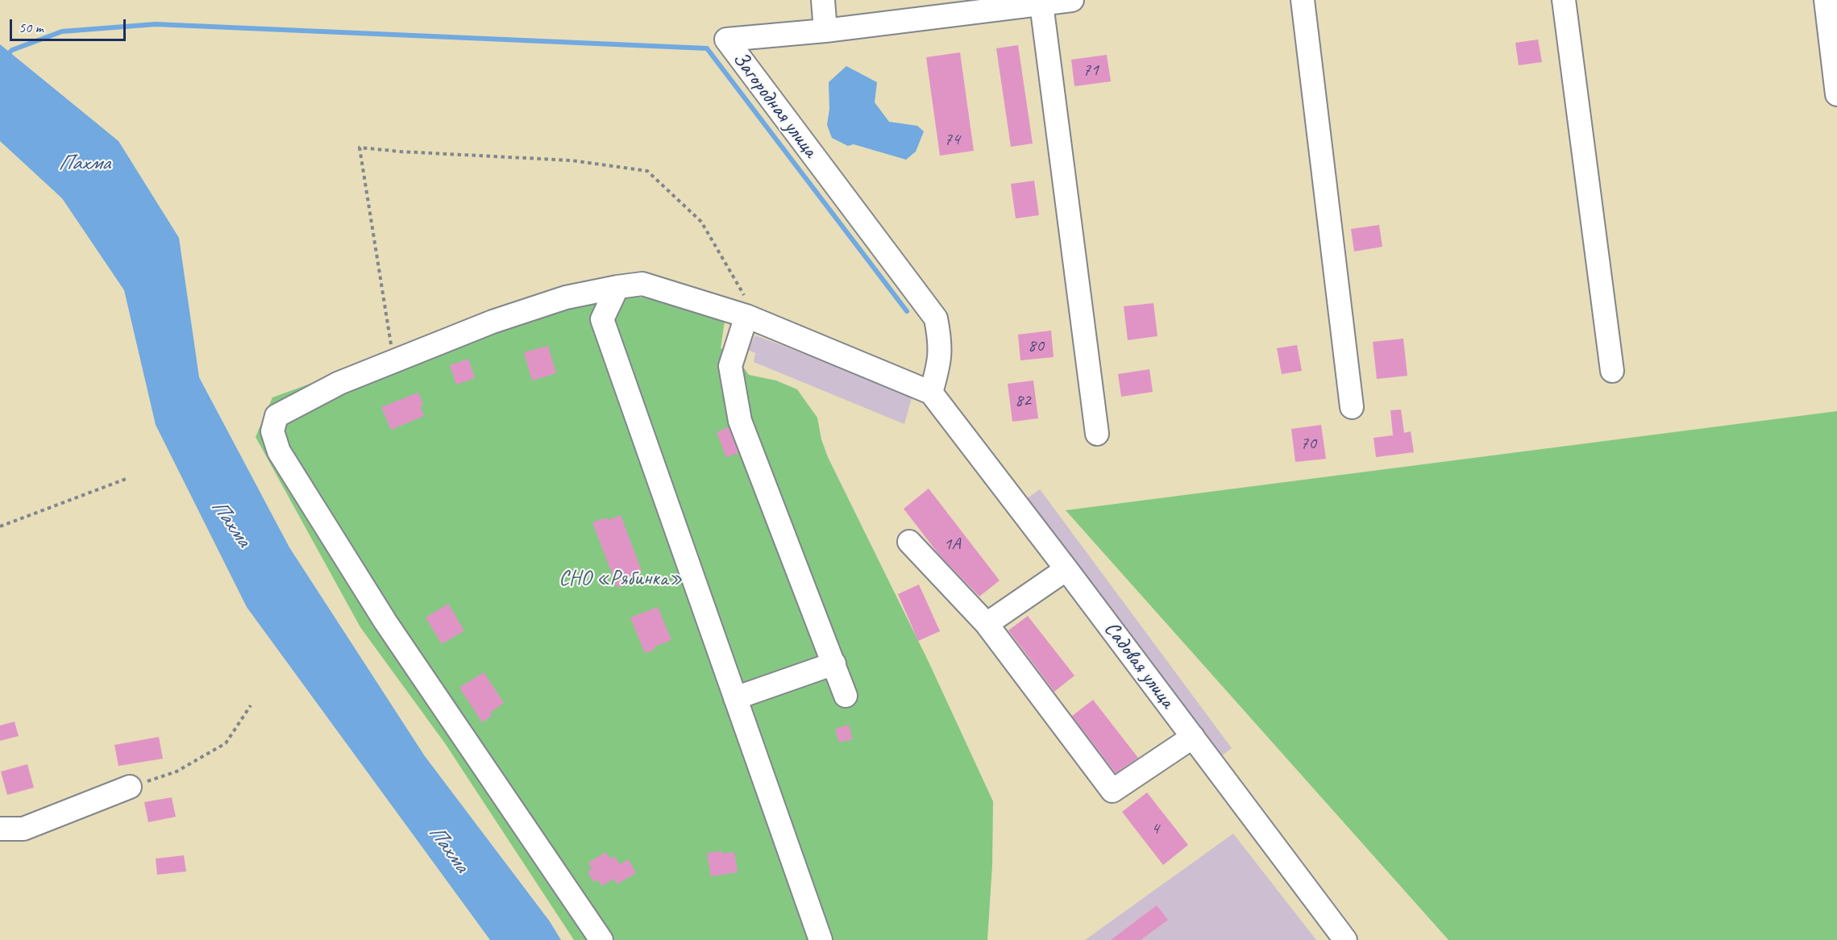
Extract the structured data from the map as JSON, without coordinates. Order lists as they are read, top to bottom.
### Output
{
  "streets": {
    "street": ["Загородная улица", "Садовая улица"]
  },
  "crossings": [
    ["Загородная улица", "Садовая улица"]
  ],
  "water": ["Пахма"],
  "parks": ["СНО «Рябинка»"],
  "house_numbers": [
    "71",
    "74",
    "80",
    "82",
    "70",
    "1А",
    "4"
  ],
  "scale_bar": "50 m"
}
